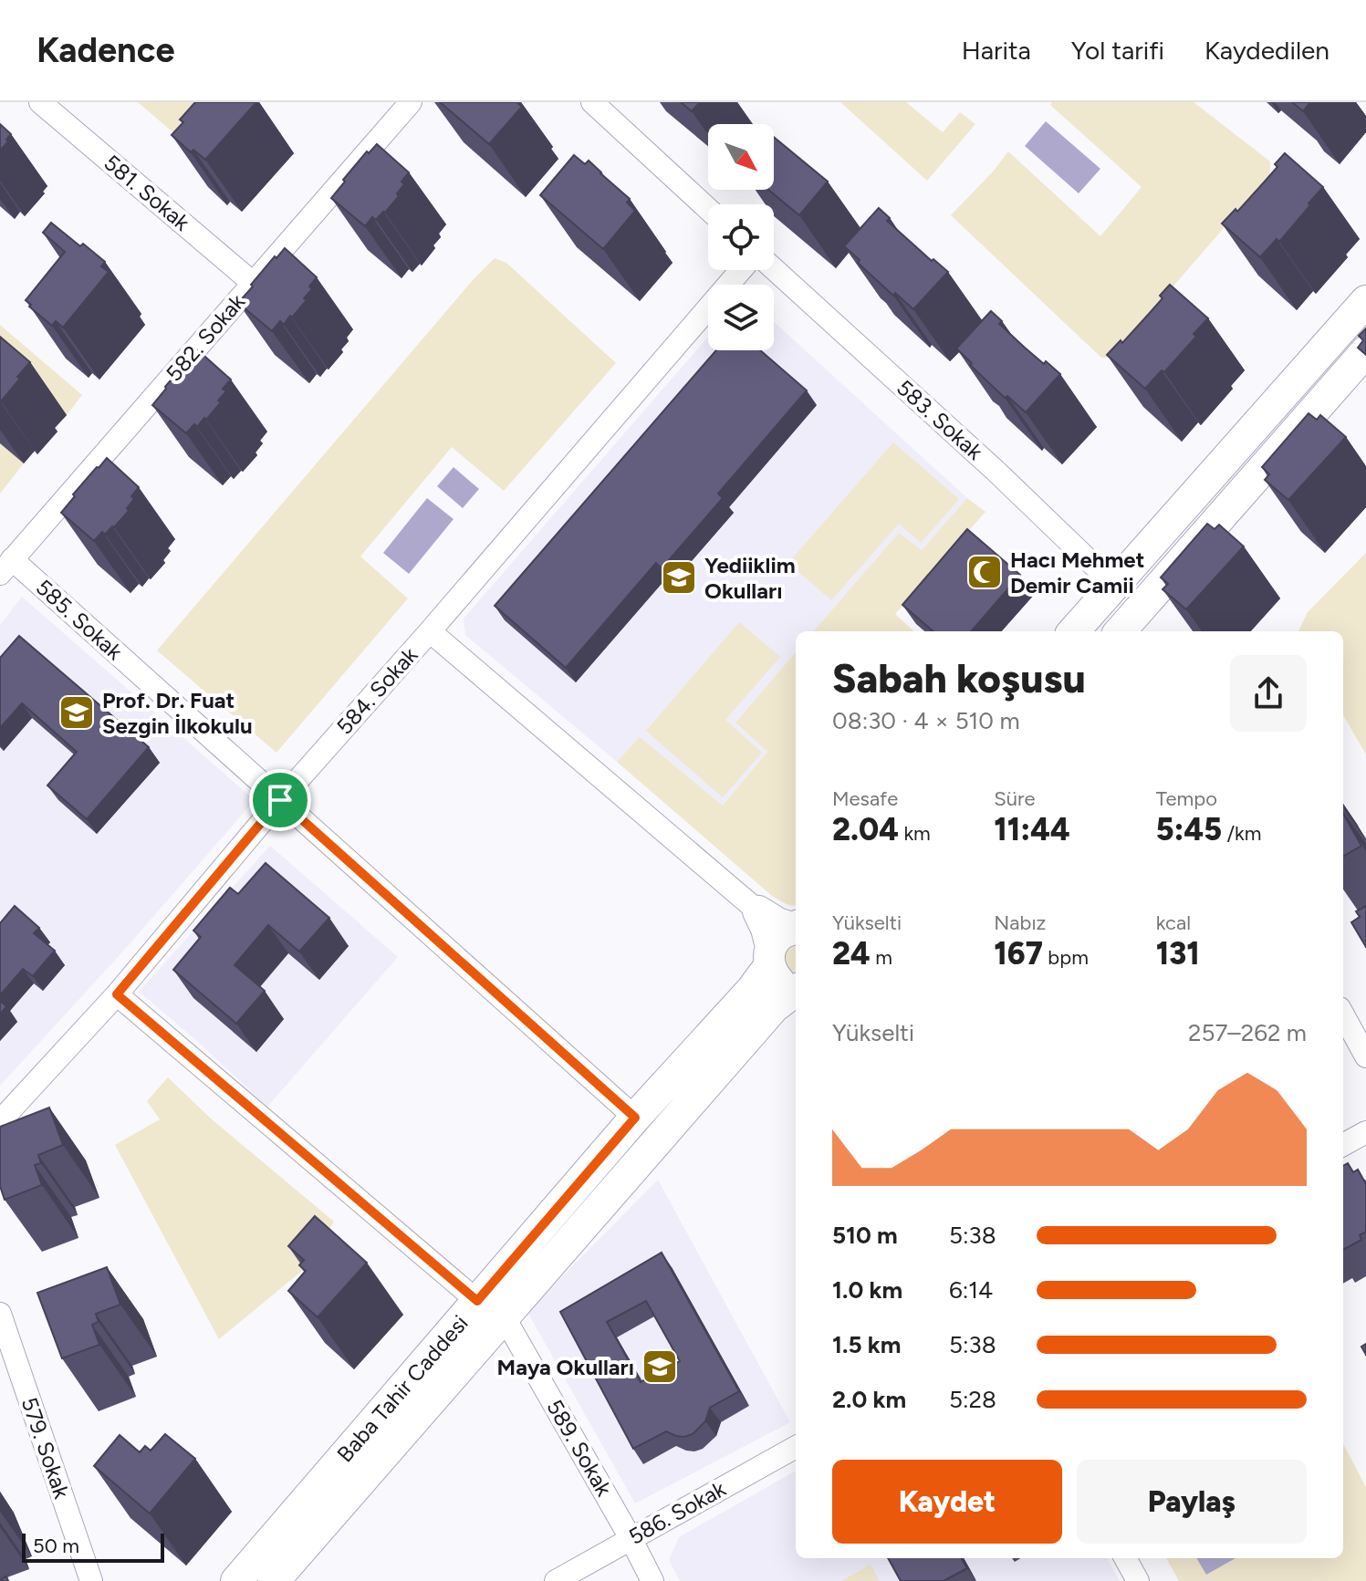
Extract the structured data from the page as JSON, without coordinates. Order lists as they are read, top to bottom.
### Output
{
  "streets": {
    "street": [
      "581. Sokak",
      "582. Sokak",
      "583. Sokak",
      "585. Sokak",
      "584. Sokak",
      "Baba Tahir Caddesi",
      "579. Sokak",
      "589. Sokak",
      "586. Sokak"
    ]
  },
  "crossings": [
    ["581. Sokak", "582. Sokak"],
    ["582. Sokak", "585. Sokak"],
    ["585. Sokak", "584. Sokak"],
    ["585. Sokak", "Baba Tahir Caddesi"],
    ["Baba Tahir Caddesi", "589. Sokak"],
    ["589. Sokak", "586. Sokak"]
  ],
  "places": {
    "mosque": ["Hacı Mehmet Demir Camii"],
    "school or university": ["Yediiklim Okulları", "Prof. Dr. Fuat Sezgin İlkokulu", "Maya Okulları"]
  },
  "scale_bar": "50 m",
  "north": "bottom right",
  "page": {
    "header": "Kadence",
    "nav": ["Harita", "Yol tarifi", "Kaydedilen"],
    "heading": ["Sabah koşusu", "08:30 · 4 × 510 m"],
    "stats": [
      ["Mesafe", "2.04 km"],
      ["Süre", "11:44"],
      ["Tempo", "5:45 /km"],
      ["Yükselti", "24 m"],
      ["Nabız", "167 bpm"],
      ["kcal", "131"]
    ],
    "chart": ["Yükselti", "257–262 m"],
    "list": [
      {
        "name": "510 m",
        "note": "5:38"
      },
      {
        "name": "1.0 km",
        "note": "6:14"
      },
      {
        "name": "1.5 km",
        "note": "5:38"
      },
      {
        "name": "2.0 km",
        "note": "5:28"
      }
    ],
    "buttons": ["Kaydet", "Paylaş"],
    "scale": "50 m"
  }
}
